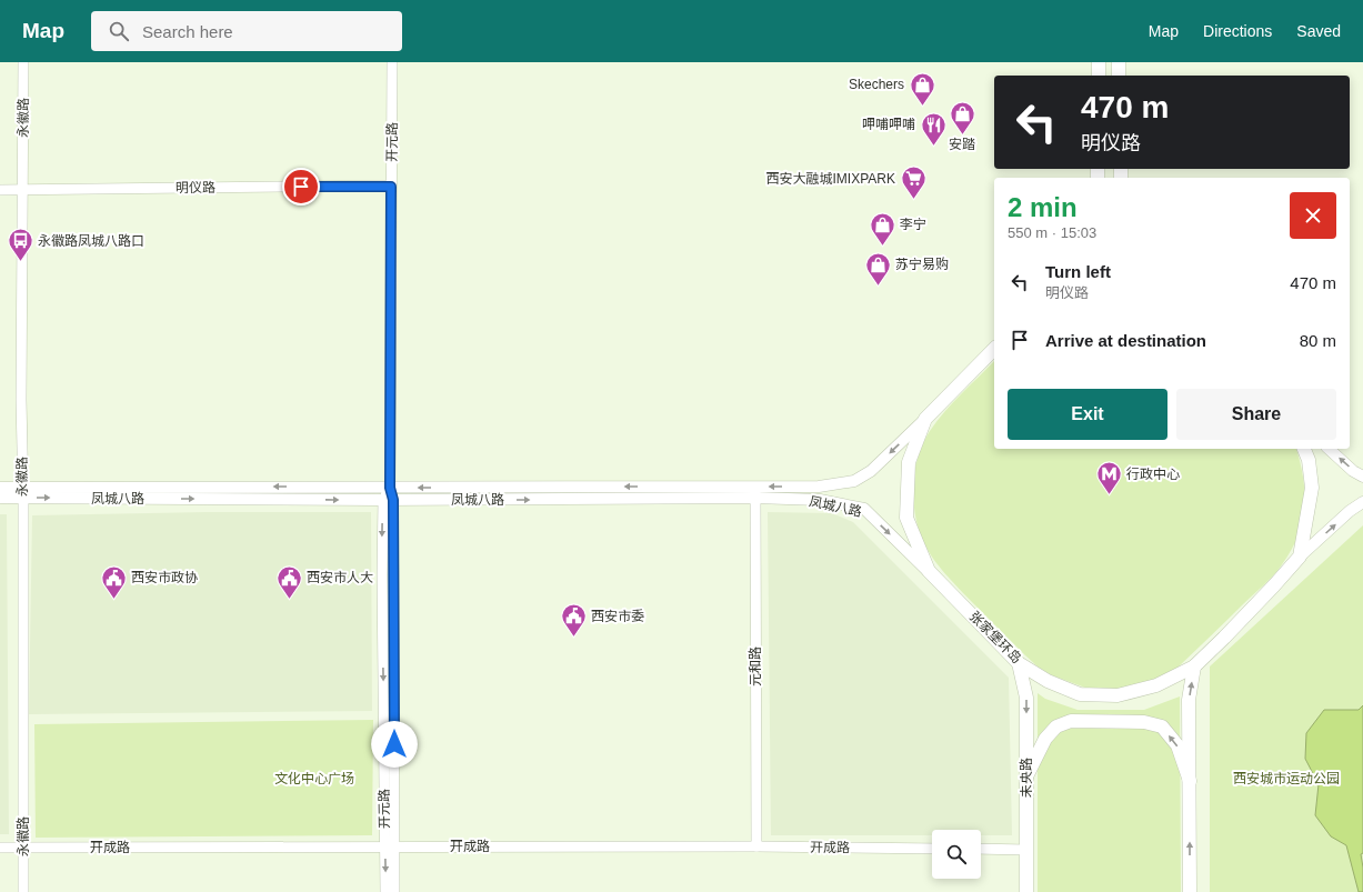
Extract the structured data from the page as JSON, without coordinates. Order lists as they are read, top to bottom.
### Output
{
  "streets": {
    "main road": ["凤城八路", "张家堡环岛", "未央路"],
    "street": [
      "永徽路",
      "开元路",
      "明仪路",
      "元和路",
      "开成路"
    ]
  },
  "crossings": [
    ["永徽路", "明仪路"],
    ["永徽路", "凤城八路"],
    ["永徽路", "开成路"],
    ["开元路", "明仪路"],
    ["开元路", "凤城八路"],
    ["开元路", "开成路"],
    ["凤城八路", "张家堡环岛"],
    ["凤城八路", "元和路"],
    ["张家堡环岛", "未央路"],
    ["元和路", "开成路"]
  ],
  "one_way": ["未央路"],
  "parks": ["文化中心广场", "西安城市运动公园"],
  "places": {
    "shop": [
      "Skechers",
      "安踏",
      "李宁",
      "苏宁易购"
    ],
    "restaurant": ["呷哺呷哺"],
    "supermarket": ["西安大融城IMIXPARK"],
    "bus stop": ["永徽路凤城八路口"],
    "metro station": ["行政中心"],
    "public building": ["西安市政协", "西安市人大", "西安市委"]
  },
  "page": {
    "header": "Map",
    "search": "Search here",
    "nav": ["Map", "Directions", "Saved"],
    "turn": ["470 m", "明仪路"],
    "heading": ["2 min", "550 m · 15:03"],
    "list": [
      {
        "name": "Turn left",
        "note": "明仪路",
        "value": "470 m"
      },
      {
        "name": "Arrive at destination",
        "value": "80 m"
      }
    ],
    "buttons": ["Exit", "Share"]
  }
}
